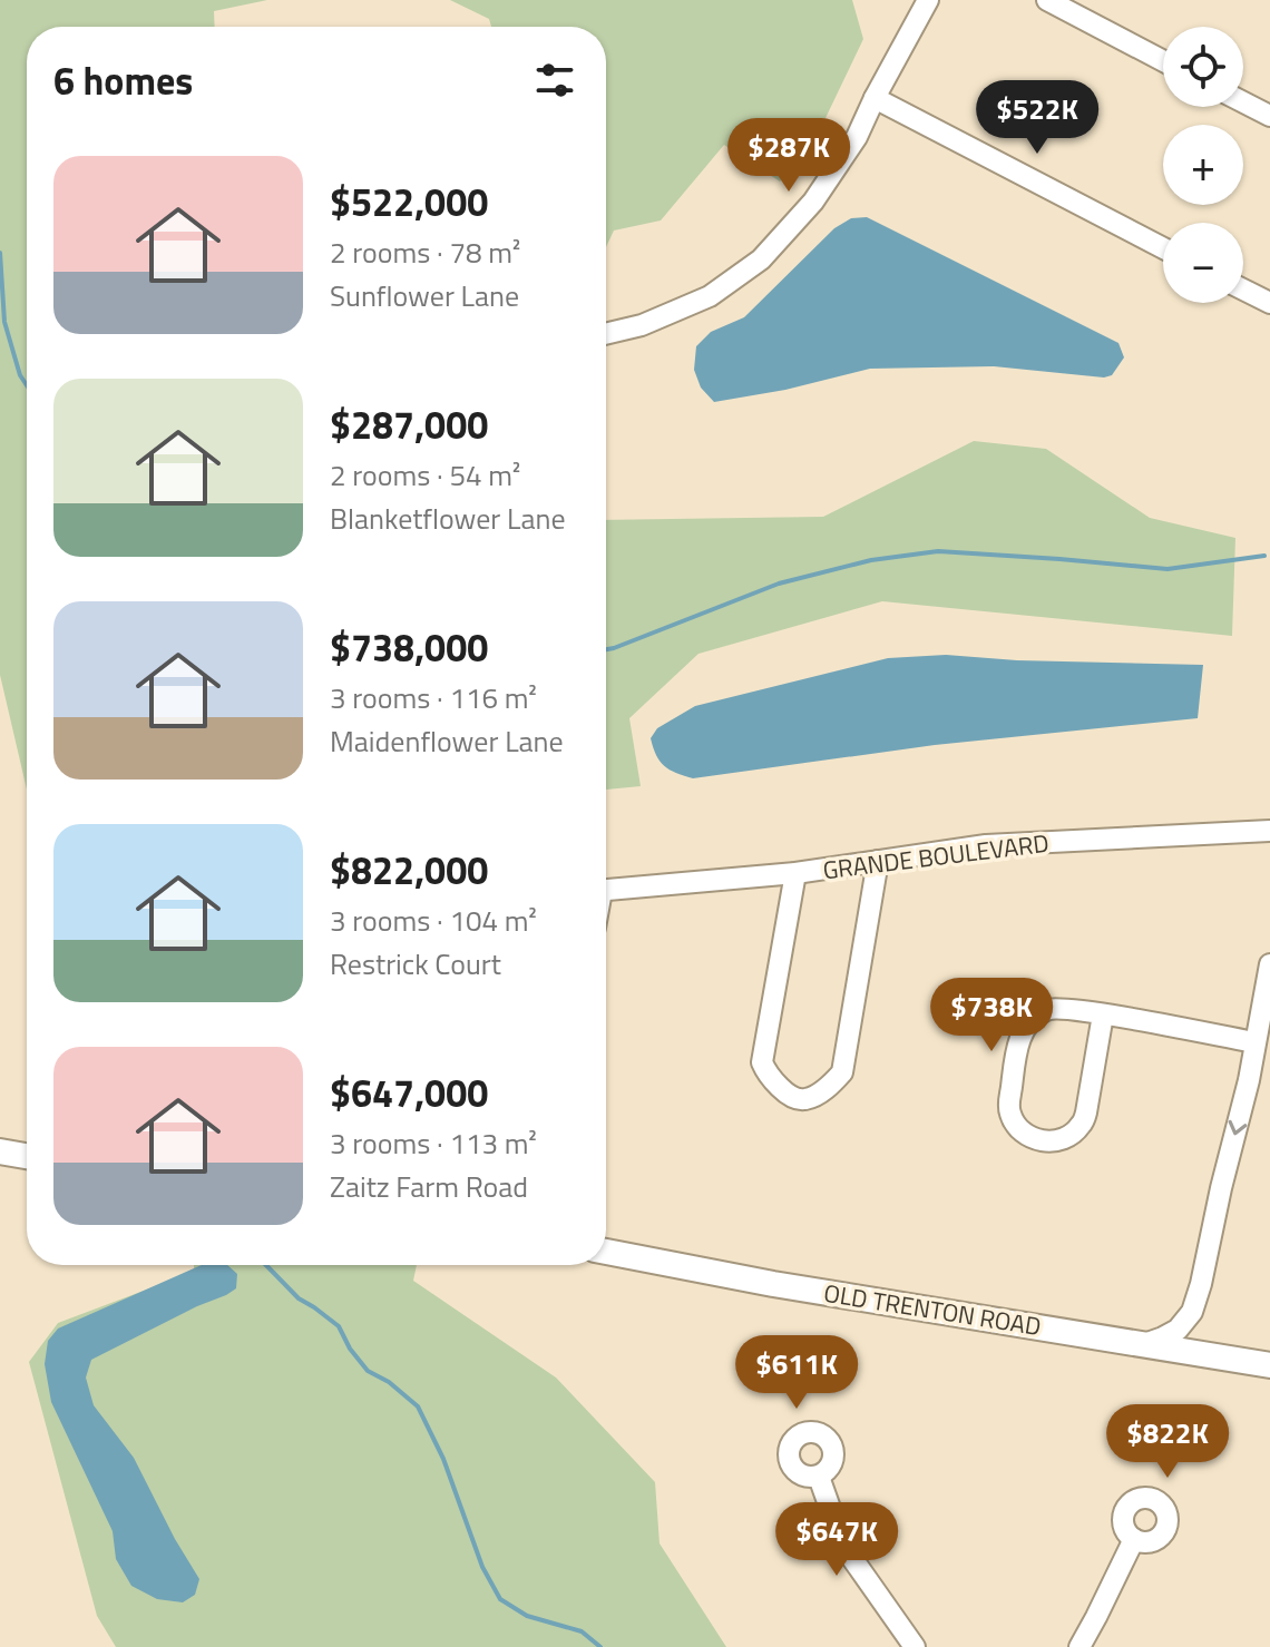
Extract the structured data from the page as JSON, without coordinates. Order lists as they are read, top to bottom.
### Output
{
  "streets": {
    "main road": ["OLD TRENTON ROAD"],
    "street": ["GRANDE BOULEVARD"]
  },
  "page": {
    "map_buttons": ["+", "−"],
    "heading": "6 homes",
    "price": [
      "$522K",
      "$287K",
      "$738K",
      "$611K",
      "$822K",
      "$647K"
    ],
    "list": [
      {
        "name": "$522,000",
        "note": "2 rooms · 78 m² · Sunflower Lane"
      },
      {
        "name": "$287,000",
        "note": "2 rooms · 54 m² · Blanketflower Lane"
      },
      {
        "name": "$738,000",
        "note": "3 rooms · 116 m² · Maidenflower Lane"
      },
      {
        "name": "$822,000",
        "note": "3 rooms · 104 m² · Restrick Court"
      },
      {
        "name": "$647,000",
        "note": "3 rooms · 113 m² · Zaitz Farm Road"
      }
    ]
  }
}
